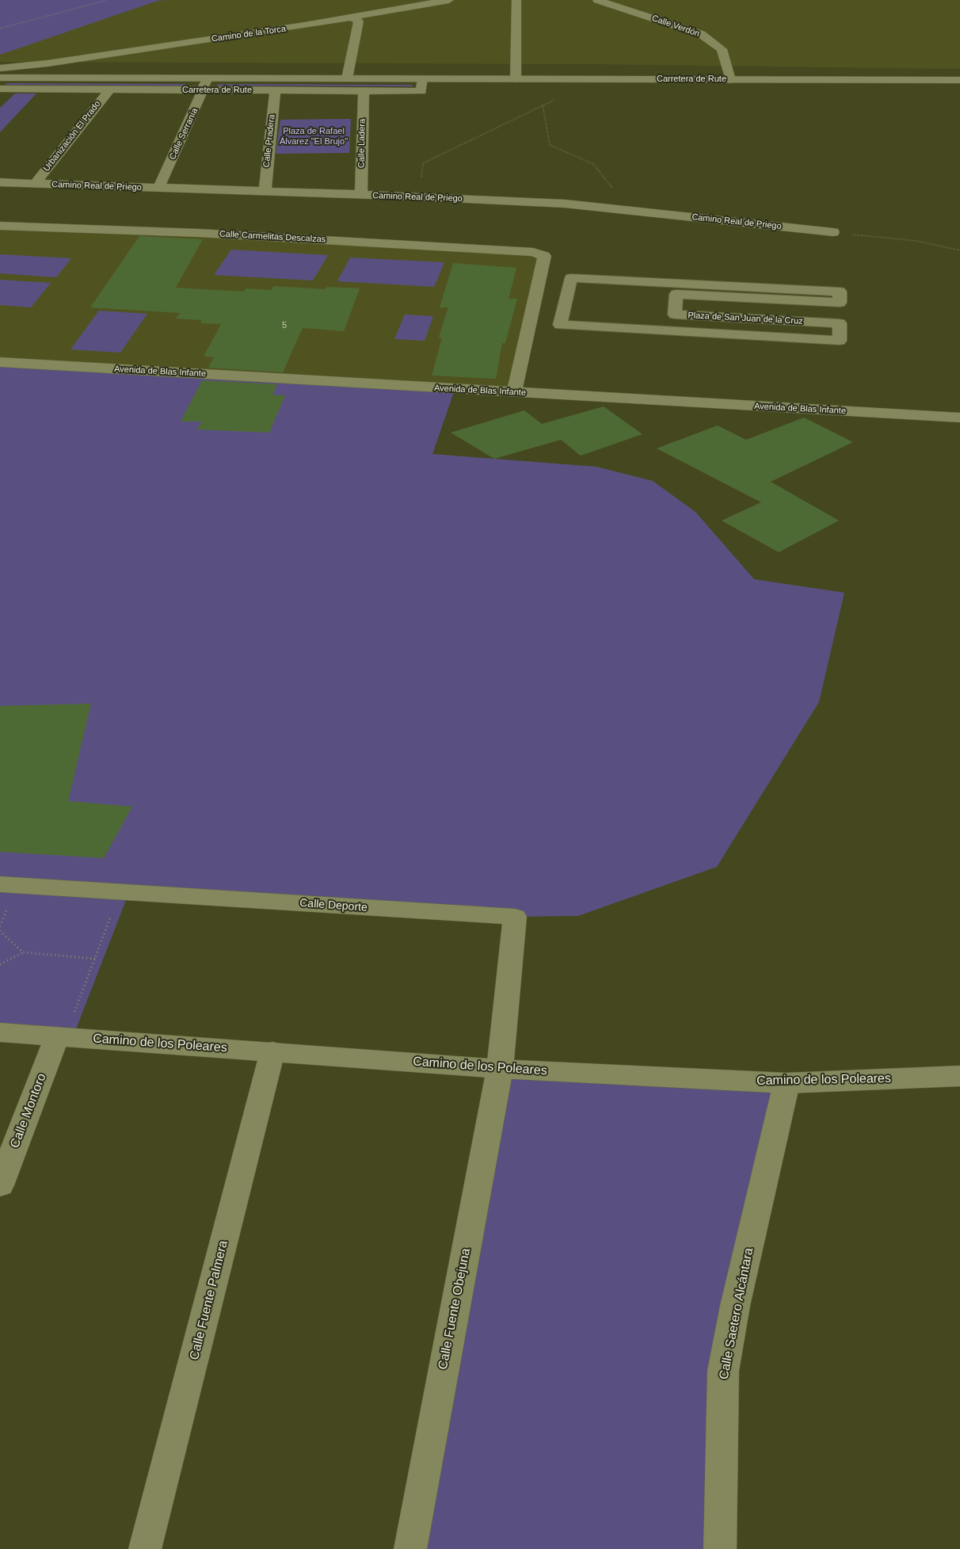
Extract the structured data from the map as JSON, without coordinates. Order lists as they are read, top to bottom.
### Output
{
  "streets": {
    "street": [
      "Calle Verdón",
      "Camino de la Torca",
      "Carretera de Rute",
      "Calle Serranía",
      "Urbanización El Prado",
      "Calle Pradera",
      "Calle Ladera",
      "Camino Real de Priego",
      "Calle Carmelitas Descalzas",
      "Plaza de San Juan de la Cruz",
      "Avenida de Blas Infante",
      "Calle Deporte",
      "Camino de los Poleares",
      "Calle Montoro",
      "Calle Fuente Palmera",
      "Calle Fuente Obejuna",
      "Calle Saetero Alcántara"
    ]
  },
  "crossings": [
    ["Calle Verdón", "Carretera de Rute"],
    ["Carretera de Rute", "Calle Serranía"],
    ["Carretera de Rute", "Urbanización El Prado"],
    ["Carretera de Rute", "Calle Pradera"],
    ["Carretera de Rute", "Calle Ladera"],
    ["Calle Serranía", "Camino Real de Priego"],
    ["Urbanización El Prado", "Camino Real de Priego"],
    ["Calle Pradera", "Camino Real de Priego"],
    ["Calle Ladera", "Camino Real de Priego"],
    ["Calle Carmelitas Descalzas", "Avenida de Blas Infante"],
    ["Calle Deporte", "Camino de los Poleares"],
    ["Calle Deporte", "Calle Fuente Obejuna"],
    ["Camino de los Poleares", "Calle Montoro"],
    ["Camino de los Poleares", "Calle Fuente Palmera"],
    ["Camino de los Poleares", "Calle Fuente Obejuna"],
    ["Camino de los Poleares", "Calle Saetero Alcántara"]
  ],
  "parks": ["Plaza de Rafael Álvarez \"El Brujo\""],
  "house_numbers": ["5"]
}
